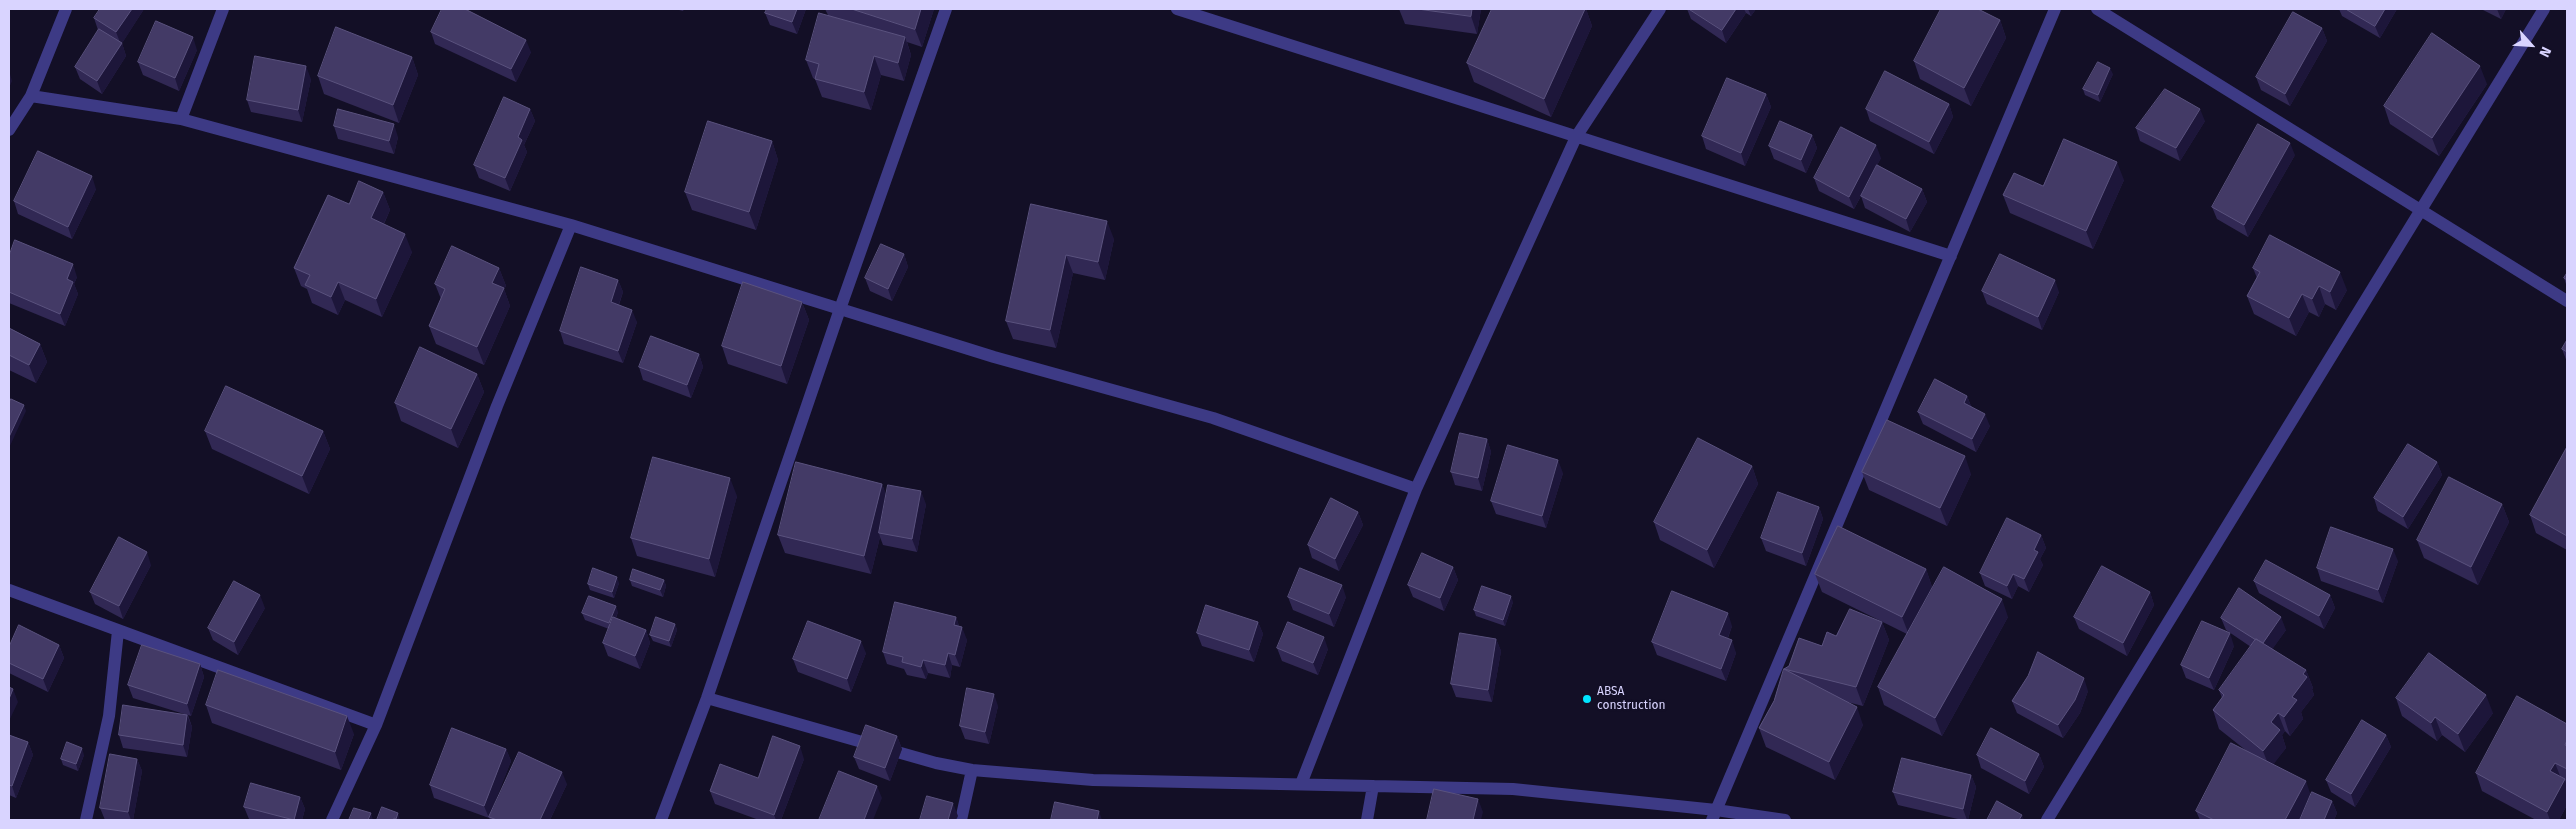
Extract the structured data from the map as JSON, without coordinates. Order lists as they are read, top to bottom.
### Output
{
  "places": ["ABSA construction"],
  "north": "bottom right"
}
